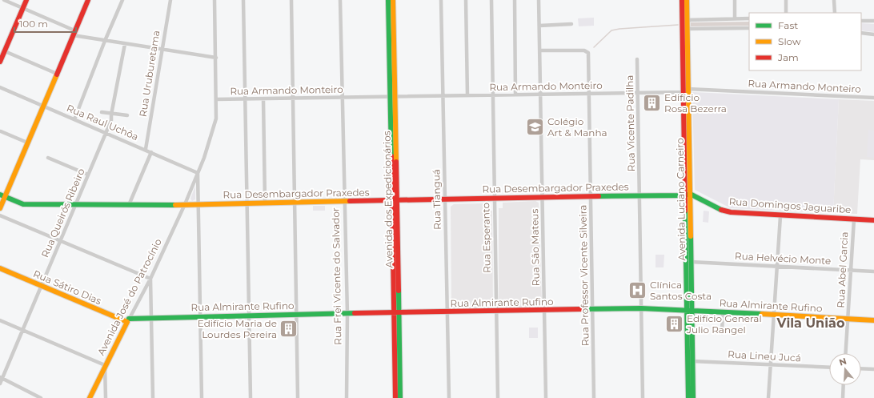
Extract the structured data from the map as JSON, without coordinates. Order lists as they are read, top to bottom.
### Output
{
  "streets": {
    "street": [
      "Rua Uruburetama",
      "Rua Armando Monteiro",
      "Rua Raul Uchôa",
      "Rua Vicente Padilha",
      "Rua Desembargador Praxedes",
      "Avenida dos Expedicionários",
      "Rua Tianguá",
      "Avenida Luciano Carneiro",
      "Rua Domingos Jaguaribe",
      "Rua Queirós Ribeiro",
      "Rua Esperanto",
      "Rua São Mateus",
      "Rua Helvécio Monte",
      "Rua Abel Garcia",
      "Rua Professor Vicente Silveira",
      "Rua Frei Vicente do Salvador",
      "Rua Sátiro Dias",
      "Avenida José do Patrocínio",
      "Rua Almirante Rufino",
      "Rua Lineu Jucá"
    ]
  },
  "crossings": [
    ["Rua Uruburetama", "Rua Raul Uchôa"],
    ["Rua Armando Monteiro", "Rua Vicente Padilha"],
    ["Rua Armando Monteiro", "Avenida dos Expedicionários"],
    ["Rua Armando Monteiro", "Rua Tianguá"],
    ["Rua Armando Monteiro", "Avenida Luciano Carneiro"],
    ["Rua Armando Monteiro", "Rua Esperanto"],
    ["Rua Armando Monteiro", "Rua São Mateus"],
    ["Rua Armando Monteiro", "Rua Professor Vicente Silveira"],
    ["Rua Armando Monteiro", "Rua Frei Vicente do Salvador"],
    ["Rua Armando Monteiro", "Avenida José do Patrocínio"],
    ["Rua Raul Uchôa", "Rua Queirós Ribeiro"],
    ["Rua Raul Uchôa", "Avenida José do Patrocínio"],
    ["Rua Vicente Padilha", "Rua Desembargador Praxedes"],
    ["Rua Vicente Padilha", "Rua Almirante Rufino"],
    ["Rua Desembargador Praxedes", "Avenida dos Expedicionários"],
    ["Rua Desembargador Praxedes", "Rua Tianguá"],
    ["Rua Desembargador Praxedes", "Avenida Luciano Carneiro"],
    ["Rua Desembargador Praxedes", "Rua Domingos Jaguaribe"],
    ["Rua Desembargador Praxedes", "Rua Queirós Ribeiro"],
    ["Rua Desembargador Praxedes", "Rua Esperanto"],
    ["Rua Desembargador Praxedes", "Rua São Mateus"],
    ["Rua Desembargador Praxedes", "Rua Professor Vicente Silveira"],
    ["Rua Desembargador Praxedes", "Rua Frei Vicente do Salvador"],
    ["Rua Desembargador Praxedes", "Avenida José do Patrocínio"],
    ["Avenida dos Expedicionários", "Rua Almirante Rufino"],
    ["Rua Tianguá", "Rua Almirante Rufino"],
    ["Avenida Luciano Carneiro", "Rua Domingos Jaguaribe"],
    ["Avenida Luciano Carneiro", "Rua Helvécio Monte"],
    ["Avenida Luciano Carneiro", "Rua Almirante Rufino"],
    ["Avenida Luciano Carneiro", "Rua Lineu Jucá"],
    ["Rua Domingos Jaguaribe", "Rua Abel Garcia"],
    ["Rua Queirós Ribeiro", "Rua Sátiro Dias"],
    ["Rua Esperanto", "Rua Almirante Rufino"],
    ["Rua São Mateus", "Rua Professor Vicente Silveira"],
    ["Rua São Mateus", "Rua Almirante Rufino"],
    ["Rua Helvécio Monte", "Rua Abel Garcia"],
    ["Rua Abel Garcia", "Rua Almirante Rufino"],
    ["Rua Professor Vicente Silveira", "Rua Almirante Rufino"],
    ["Rua Frei Vicente do Salvador", "Rua Almirante Rufino"],
    ["Rua Sátiro Dias", "Avenida José do Patrocínio"],
    ["Rua Sátiro Dias", "Rua Almirante Rufino"],
    ["Avenida José do Patrocínio", "Rua Almirante Rufino"]
  ],
  "districts": ["Vila União"],
  "places": {
    "building": ["Edifício Rosa Bezerra", "Edifício General Julio Rangel", "Edifício Maria de Lourdes Pereira"],
    "school or university": ["Colégio Art & Manha"],
    "hospital": ["Clínica Santos Costa"]
  },
  "legend": ["Fast", "Slow", "Jam"],
  "scale_bar": "100 m",
  "north": "top"
}
